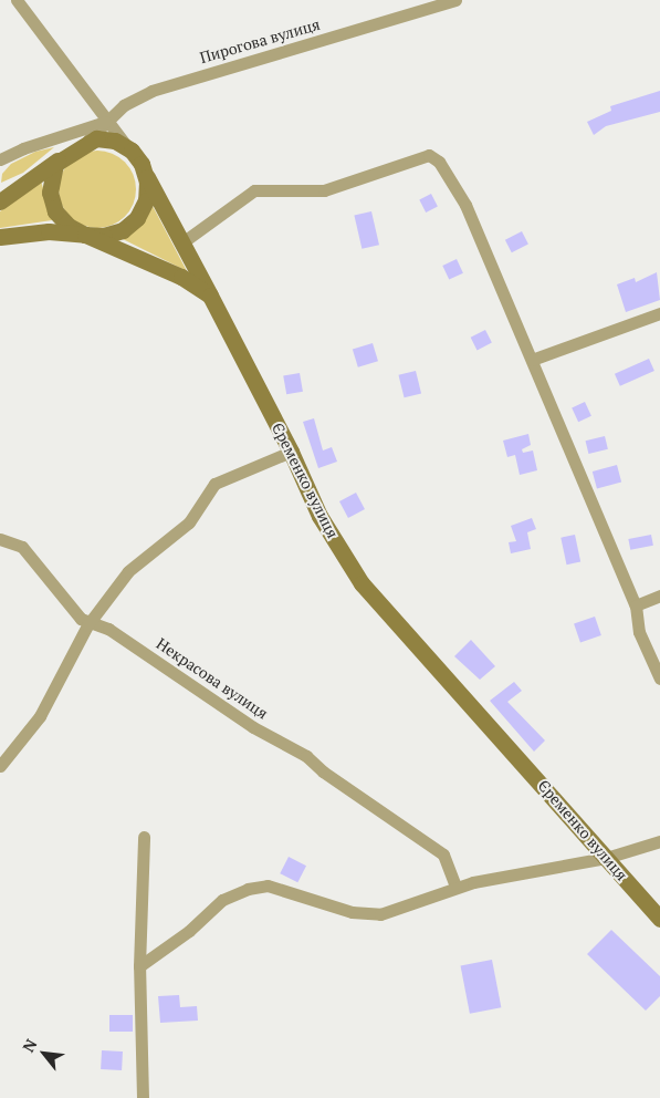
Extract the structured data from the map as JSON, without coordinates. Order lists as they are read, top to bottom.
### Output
{
  "streets": {
    "street": ["Пирогова вулиця", "Єременко вулиця", "Некрасова вулиця"]
  },
  "crossings": [
    ["Пирогова вулиця", "Єременко вулиця"]
  ],
  "north": "top left"
}
